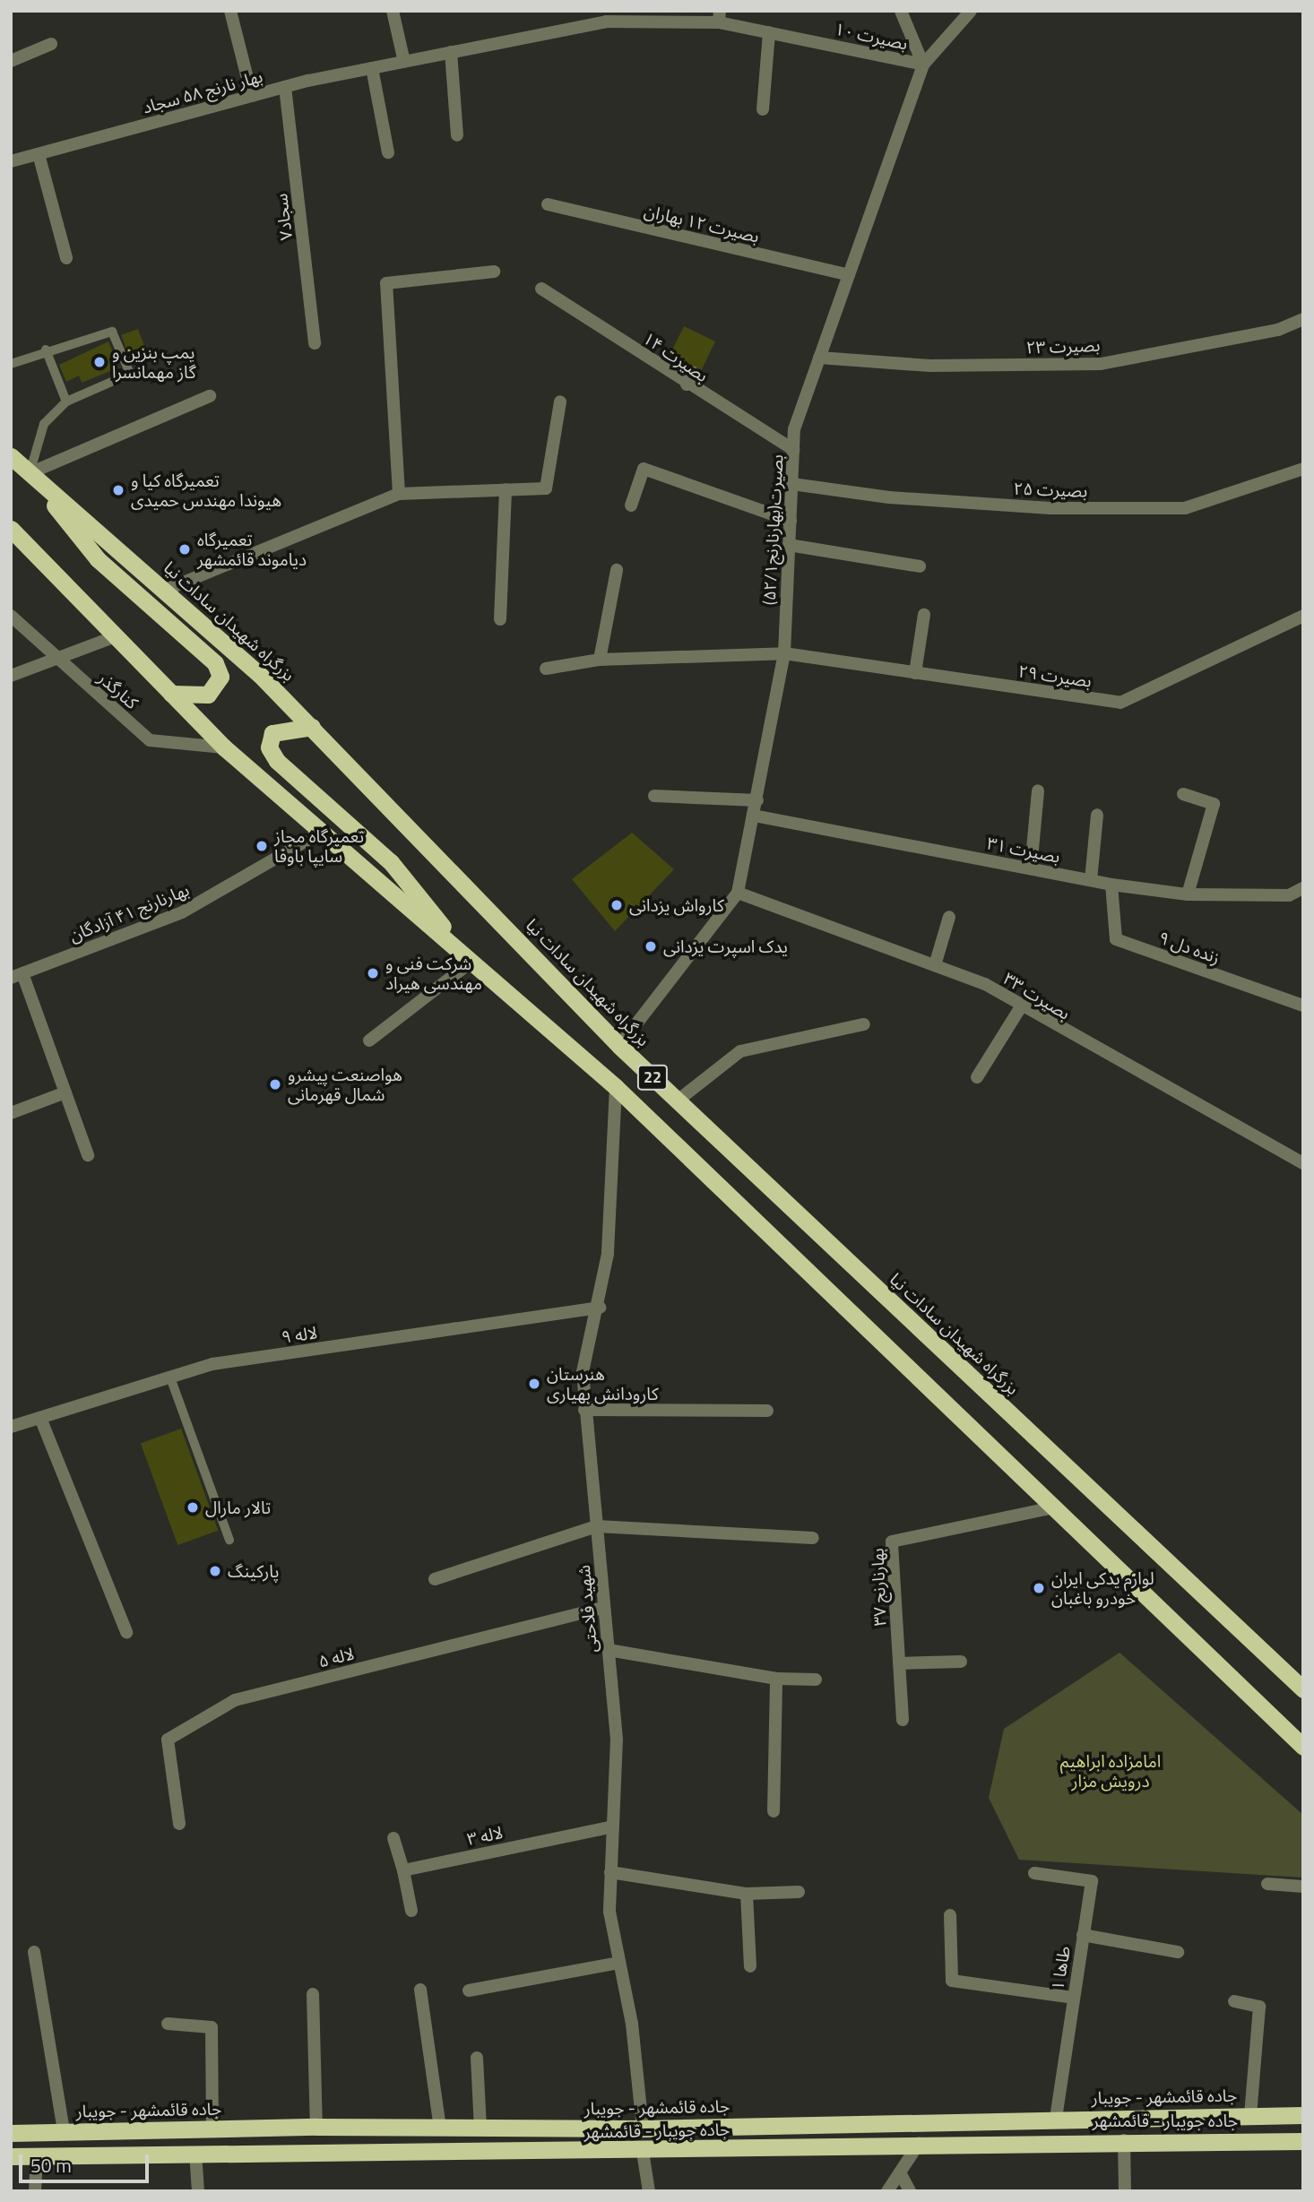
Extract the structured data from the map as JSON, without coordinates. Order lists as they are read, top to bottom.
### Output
{
  "streets": {
    "highway": [
      "بزرگراه شهیدان سادات نیا",
      "22",
      "جاده قائمشهر - جویبار",
      "جاده جویبار - قائمشهر"
    ],
    "street": [
      "بصیرت ۱۰",
      "بهار نارنج ۵۸ سجاد",
      "سجاد۷",
      "بصیرت ۱۲ بهاران",
      "بصیرت ۲۳",
      "بصیرت ۱۴",
      "بصیرت ۲۵",
      "بصیرت(بهارنارنج۵۲/۱)",
      "بصیرت ۲۹",
      "کنارگذر",
      "بصیرت ۳۱",
      "بهارنارنج ۴۱ آزادگان",
      "زنده دل ۹",
      "بصیرت ۳۳",
      "لاله ۹",
      "بهارنارنج ۳۷",
      "شهید فلاحتی",
      "لاله ۵",
      "لاله ۳",
      "طاها ۱"
    ]
  },
  "crossings": [
    ["بصیرت ۱۰", "بهار نارنج ۵۸ سجاد"],
    ["بصیرت ۱۰", "بصیرت(بهارنارنج۵۲/۱)"],
    ["بهار نارنج ۵۸ سجاد", "سجاد۷"],
    ["بصیرت ۱۲ بهاران", "بصیرت(بهارنارنج۵۲/۱)"],
    ["بصیرت ۲۳", "بصیرت(بهارنارنج۵۲/۱)"],
    ["بصیرت ۱۴", "بصیرت(بهارنارنج۵۲/۱)"],
    ["بصیرت ۲۵", "بصیرت(بهارنارنج۵۲/۱)"],
    ["بصیرت(بهارنارنج۵۲/۱)", "بزرگراه شهیدان سادات نیا"],
    ["بصیرت(بهارنارنج۵۲/۱)", "بصیرت ۲۹"],
    ["بصیرت(بهارنارنج۵۲/۱)", "بصیرت ۳۱"],
    ["بصیرت(بهارنارنج۵۲/۱)", "بصیرت ۳۳"],
    ["کنارگذر", "22"],
    ["بصیرت ۳۱", "زنده دل ۹"],
    ["بهارنارنج ۴۱ آزادگان", "22"],
    ["22", "بهارنارنج ۳۷"],
    ["22", "شهید فلاحتی"],
    ["لاله ۹", "شهید فلاحتی"],
    ["شهید فلاحتی", "لاله ۵"],
    ["شهید فلاحتی", "لاله ۳"],
    ["شهید فلاحتی", "جاده قائمشهر - جویبار"],
    ["طاها ۱", "جاده قائمشهر - جویبار"]
  ],
  "parks": ["امامزاده ابراهیم درویش مزار"],
  "places": [
    "پمپ بنزین و گاز مهمانسرا",
    "تعمیرگاه کیا و هیوندا مهندس حمیدی",
    "تعمیرگاه دیاموند قائمشهر",
    "تعمیرگاه مجاز سایپا باوفا",
    "کارواش یزدانی",
    "یدک اسپرت یزدانی",
    "شرکت فنی و مهندسی هیراد",
    "هواصنعت پیشرو شمال قهرمانی",
    "هنرستان کارودانش بهیاری",
    "تالار مارال",
    "پارکینگ",
    "لوازم یدکی ایران خودرو باغبان"
  ],
  "scale_bar": "50 m"
}
